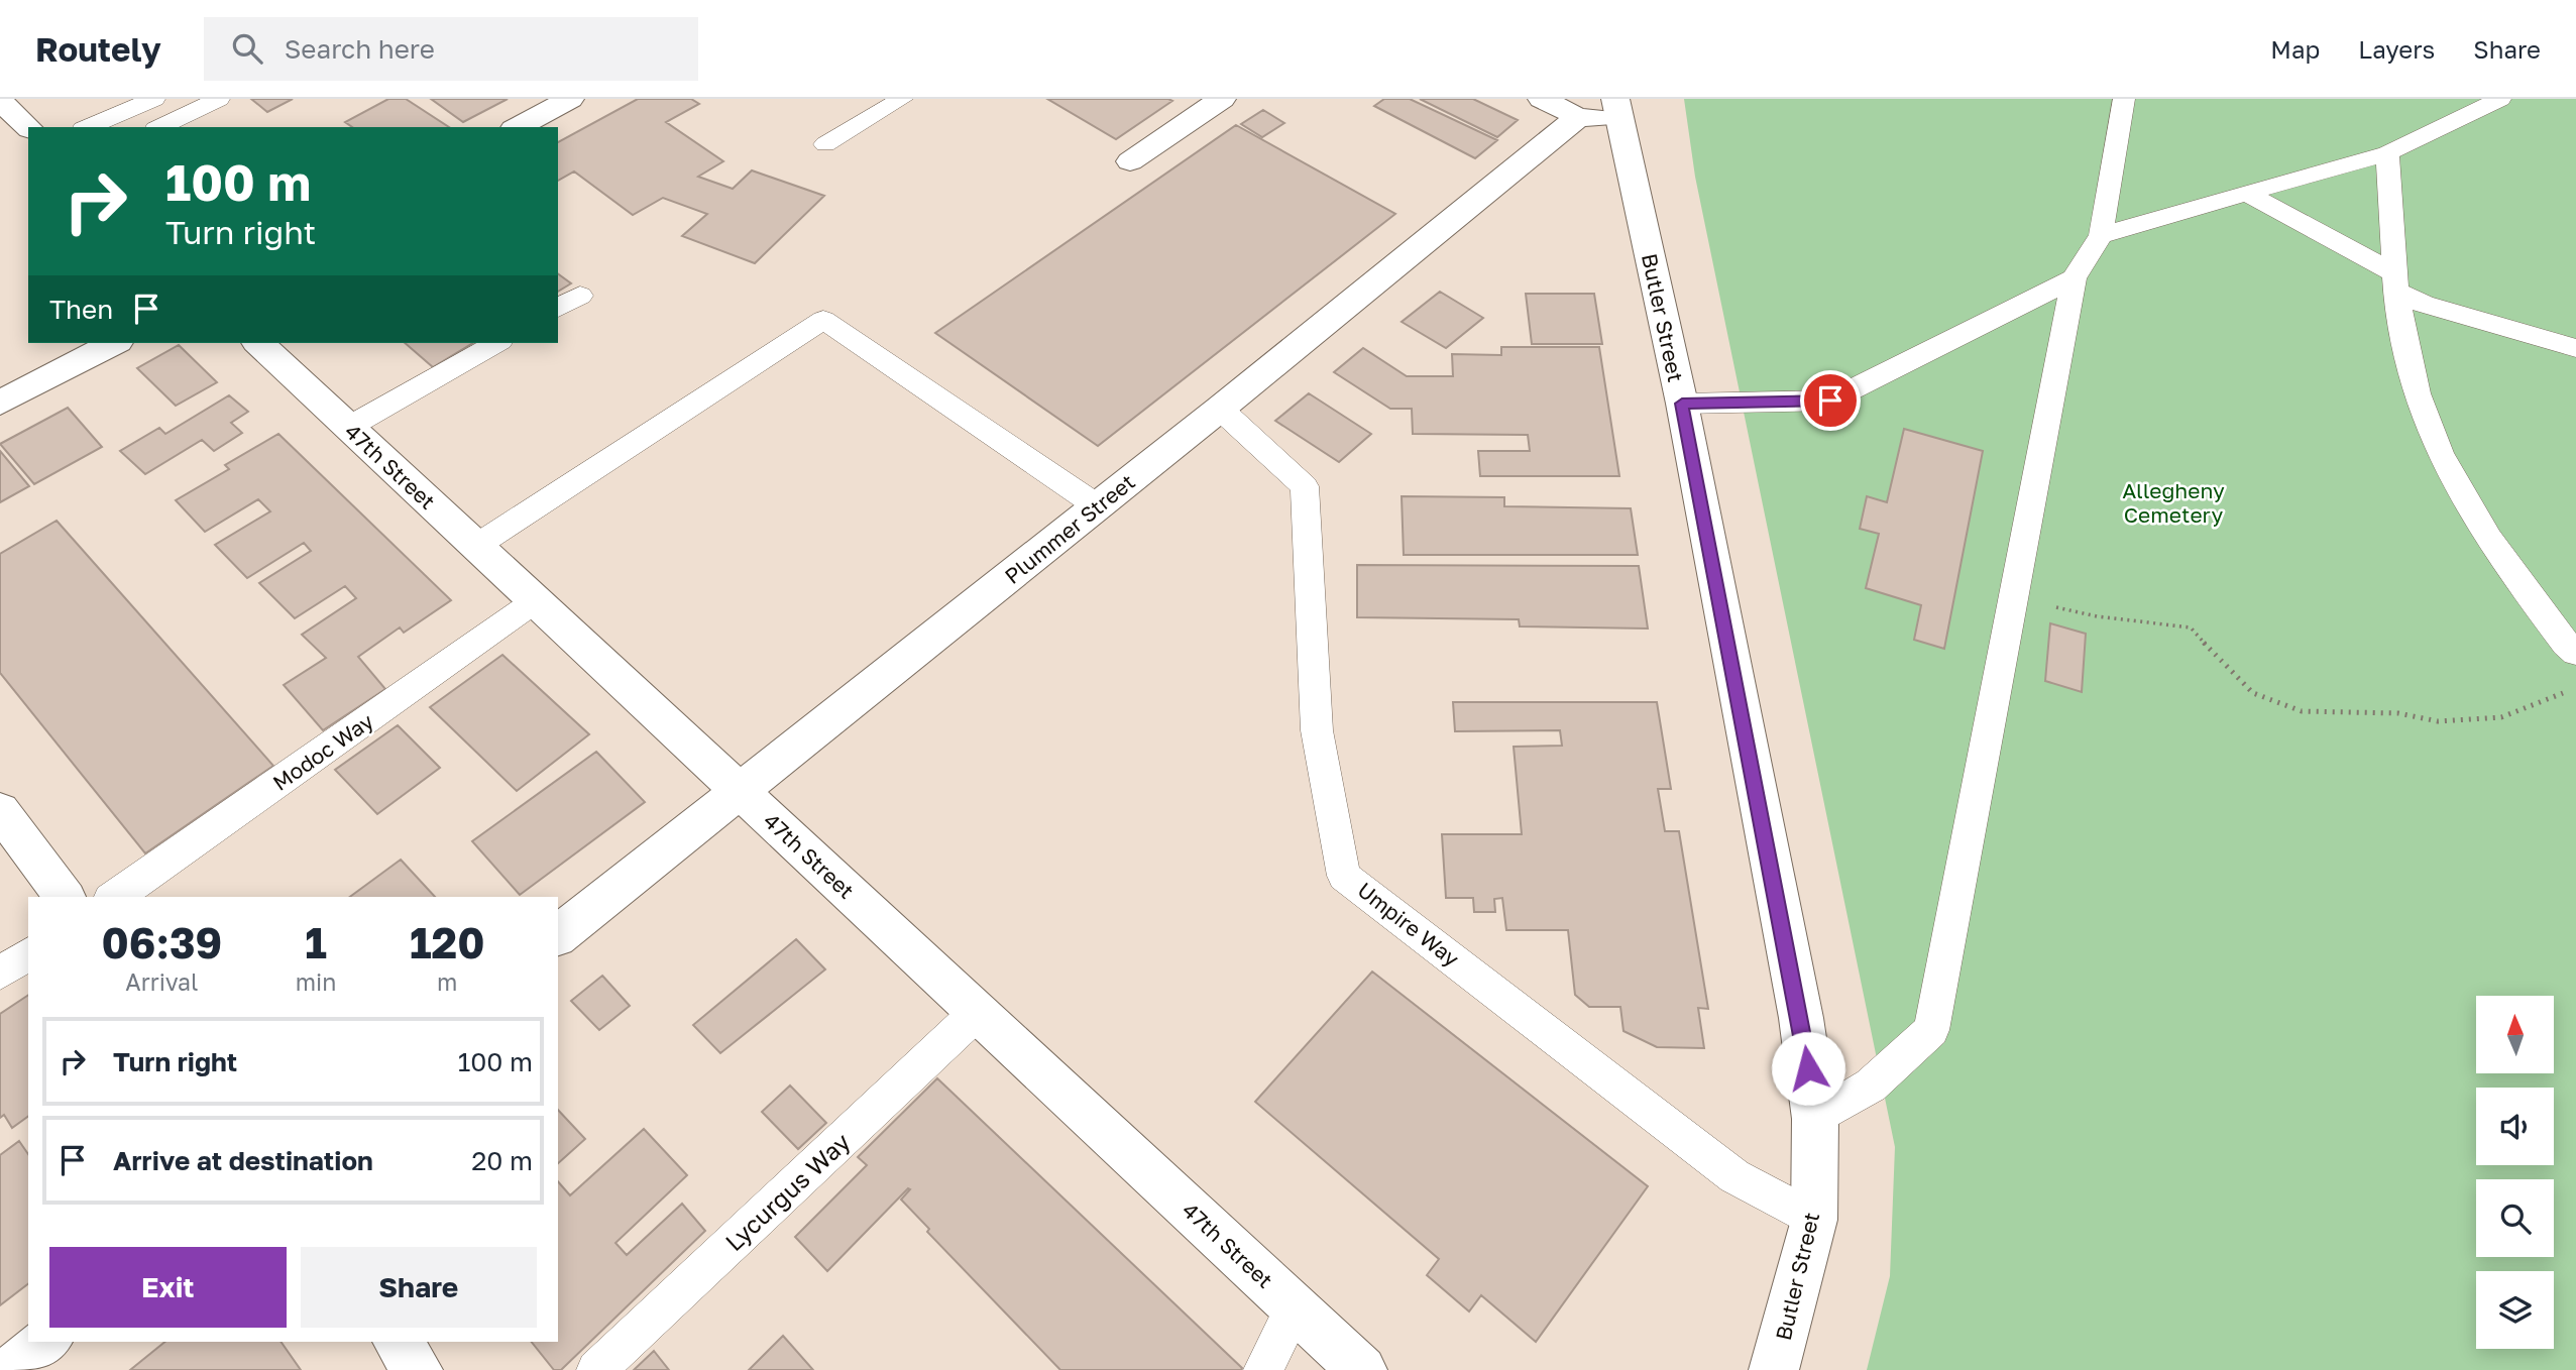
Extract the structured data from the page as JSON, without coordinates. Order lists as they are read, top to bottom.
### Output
{
  "streets": {
    "street": ["Butler Street", "47th Street", "Plummer Street"],
    "lane": ["Modoc Way", "Umpire Way", "Lycurgus Way"]
  },
  "crossings": [
    ["Butler Street", "Umpire Way"],
    ["47th Street", "Plummer Street"],
    ["47th Street", "Modoc Way"],
    ["47th Street", "Lycurgus Way"],
    ["Plummer Street", "Umpire Way"]
  ],
  "parks": ["Allegheny Cemetery"],
  "north": "top",
  "page": {
    "header": "Routely",
    "search": "Search here",
    "nav": ["Map", "Layers", "Share"],
    "turn": ["100 m", "Turn right"],
    "then": "Then",
    "eta": [
      "06:39",
      "Arrival",
      "1",
      "min",
      "120",
      "m"
    ],
    "list": [
      {
        "name": "Turn right",
        "value": "100 m"
      },
      {
        "name": "Arrive at destination",
        "value": "20 m"
      }
    ],
    "buttons": ["Exit", "Share"]
  }
}
